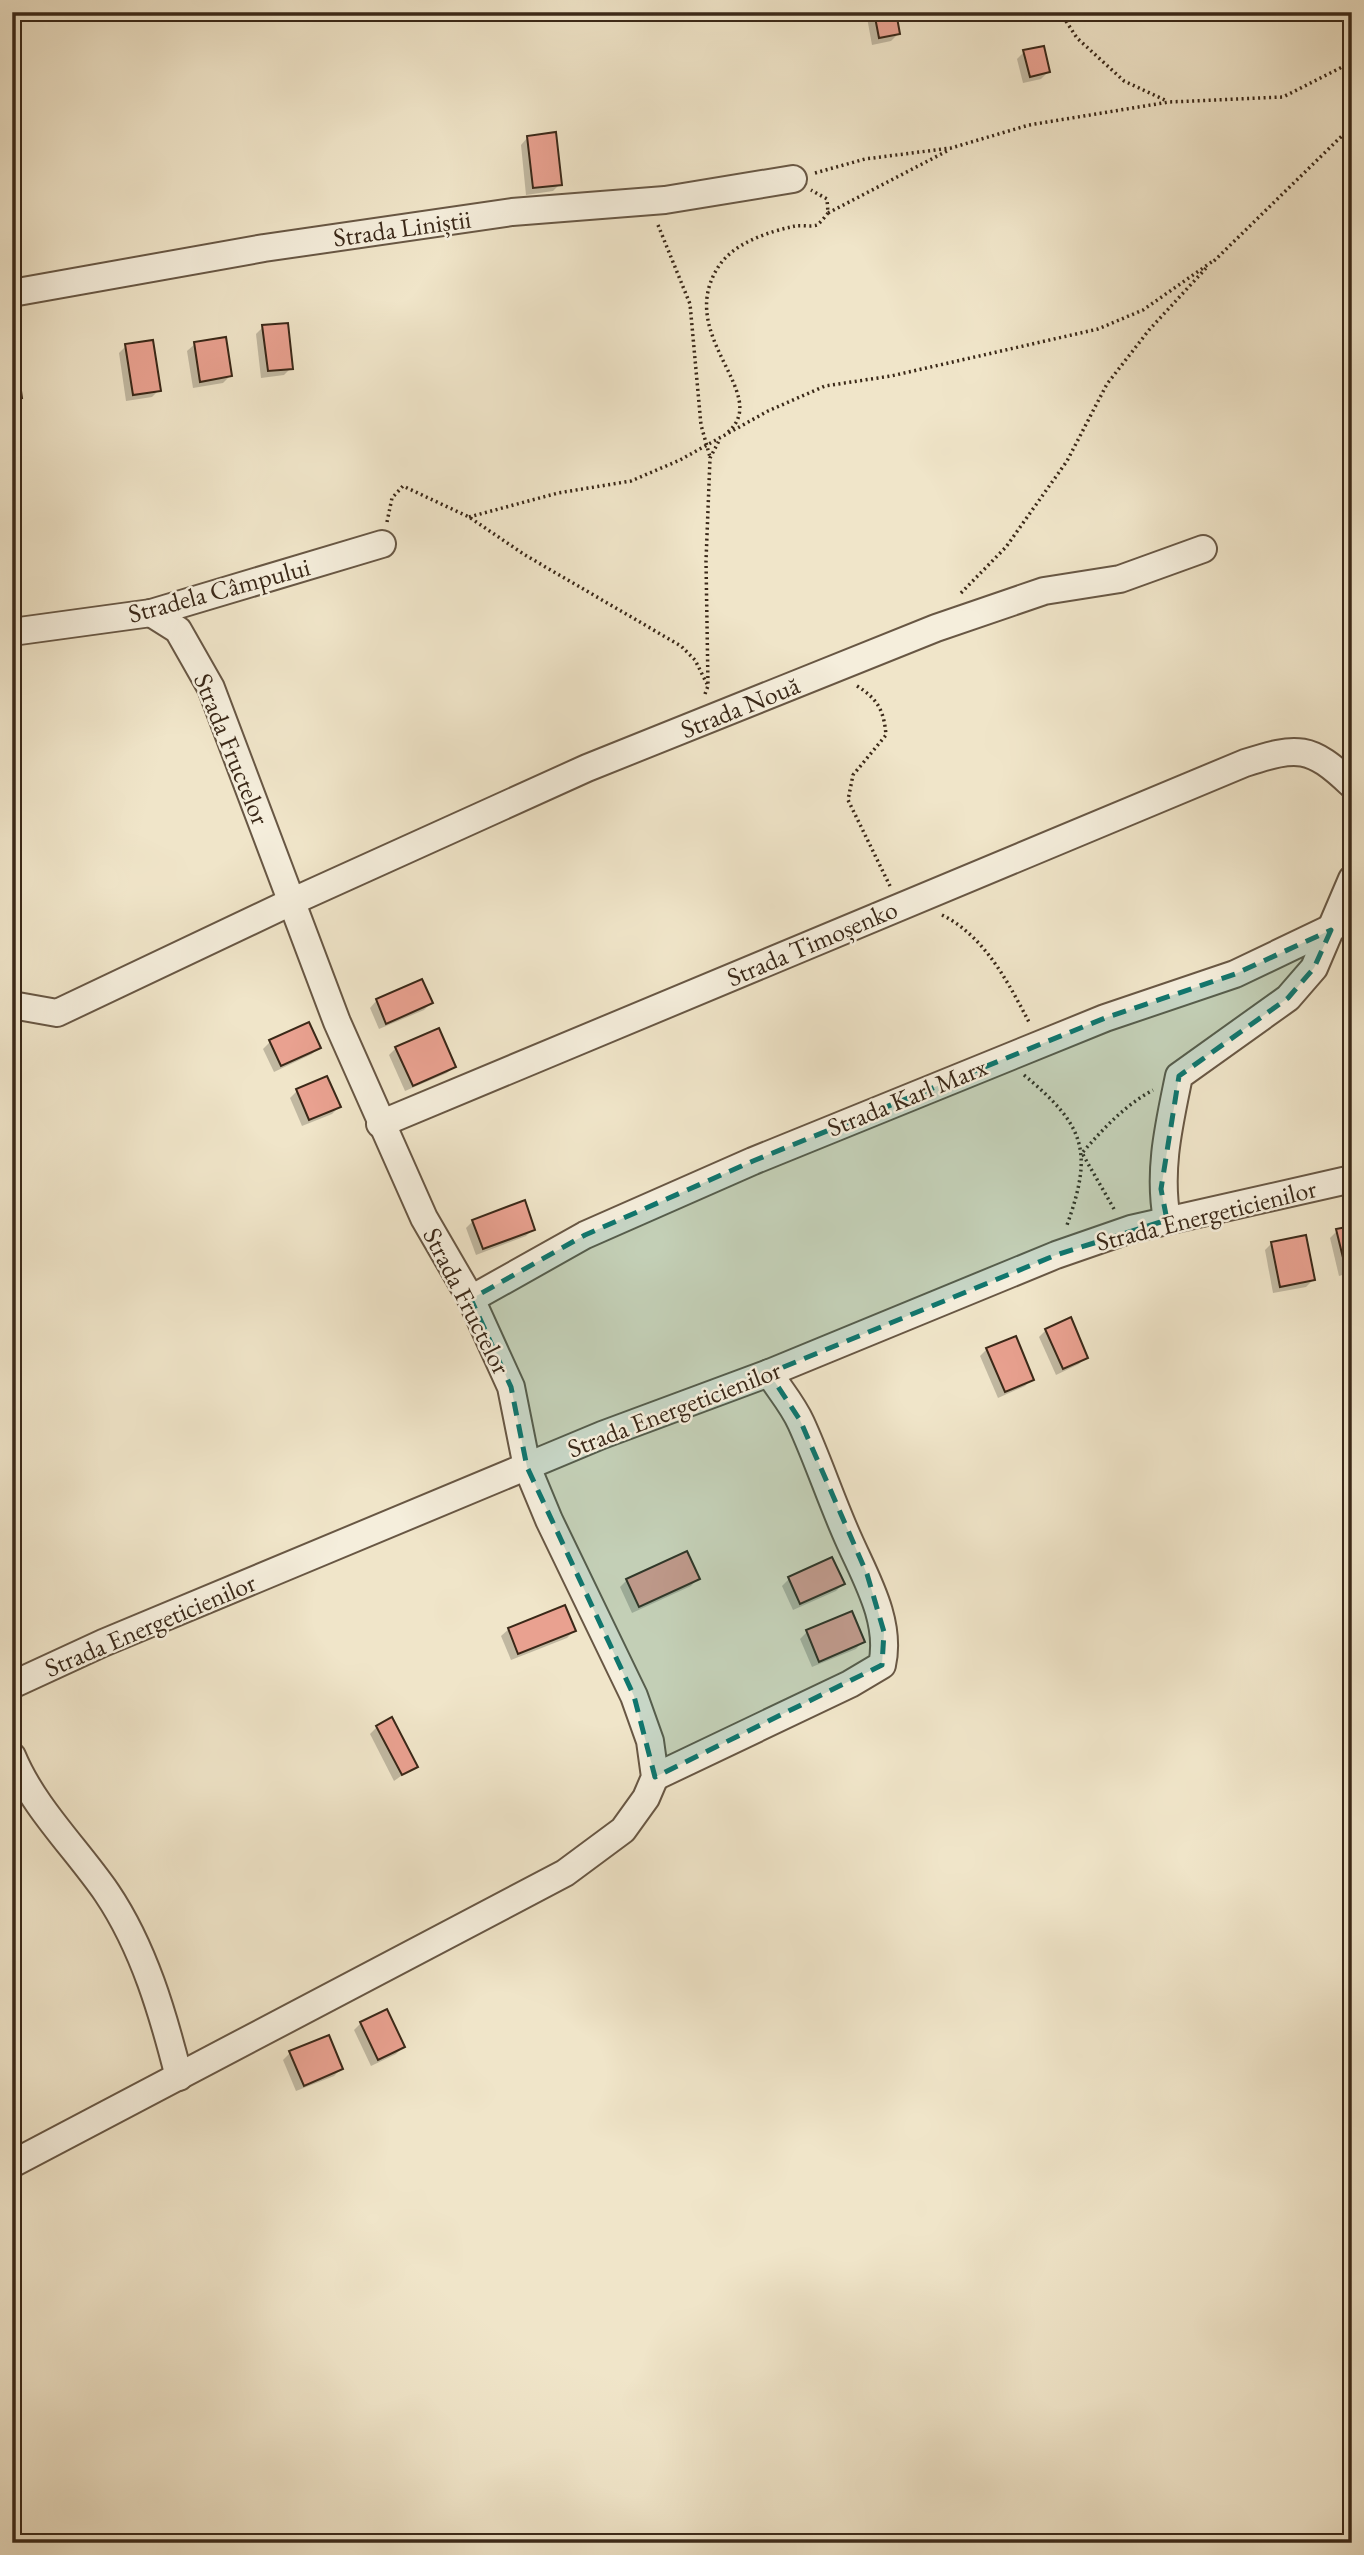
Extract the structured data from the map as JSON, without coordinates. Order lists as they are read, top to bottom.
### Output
{
  "streets": {
    "street": [
      "Strada Liniștii",
      "Stradela Câmpului",
      "Strada Nouă",
      "Strada Fructelor",
      "Strada Timoșenko",
      "Strada Karl Marx",
      "Strada Energeticienilor"
    ]
  },
  "crossings": [
    ["Stradela Câmpului", "Strada Fructelor"],
    ["Strada Nouă", "Strada Fructelor"],
    ["Strada Fructelor", "Strada Timoșenko"],
    ["Strada Fructelor", "Strada Karl Marx"],
    ["Strada Fructelor", "Strada Energeticienilor"]
  ]
}
